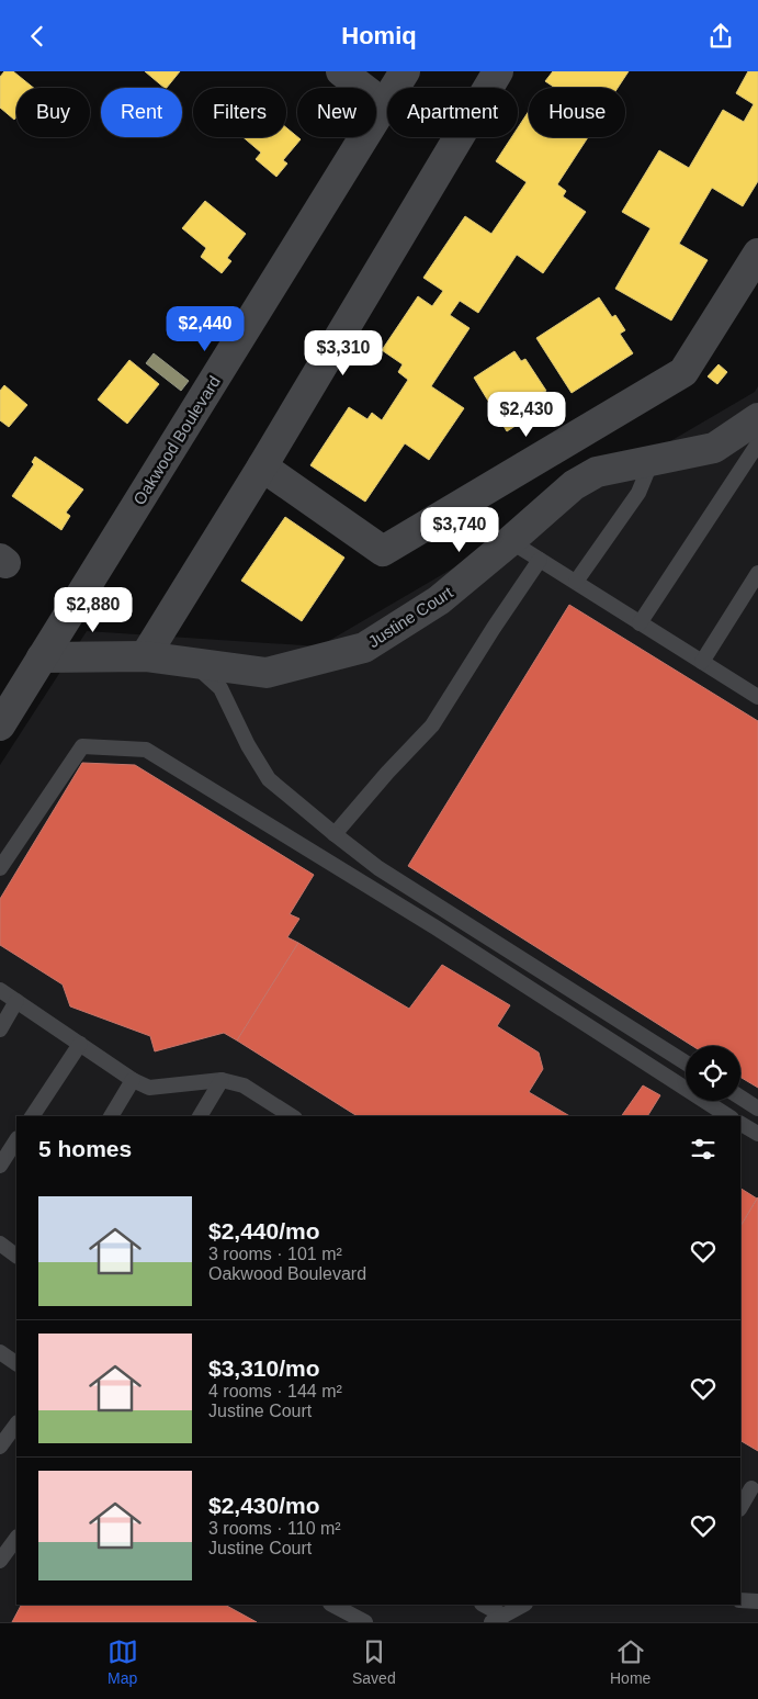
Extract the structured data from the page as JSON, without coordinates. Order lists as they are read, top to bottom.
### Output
{
  "streets": {
    "street": ["Oakwood Boulevard", "Justine Court"]
  },
  "crossings": [
    ["Oakwood Boulevard", "Justine Court"]
  ],
  "page": {
    "header": "Homiq",
    "chip": [
      "Buy",
      "Rent",
      "Filters",
      "New",
      "Apartment",
      "House"
    ],
    "price": [
      "$2,440",
      "$3,310",
      "$2,430",
      "$3,740",
      "$2,880"
    ],
    "heading": "5 homes",
    "list": [
      {
        "name": "$2,440/mo",
        "note": "3 rooms · 101 m² · Oakwood Boulevard"
      },
      {
        "name": "$3,310/mo",
        "note": "4 rooms · 144 m² · Justine Court"
      },
      {
        "name": "$2,430/mo",
        "note": "3 rooms · 110 m² · Justine Court"
      }
    ],
    "tabs": ["Map", "Saved", "Home"]
  }
}
